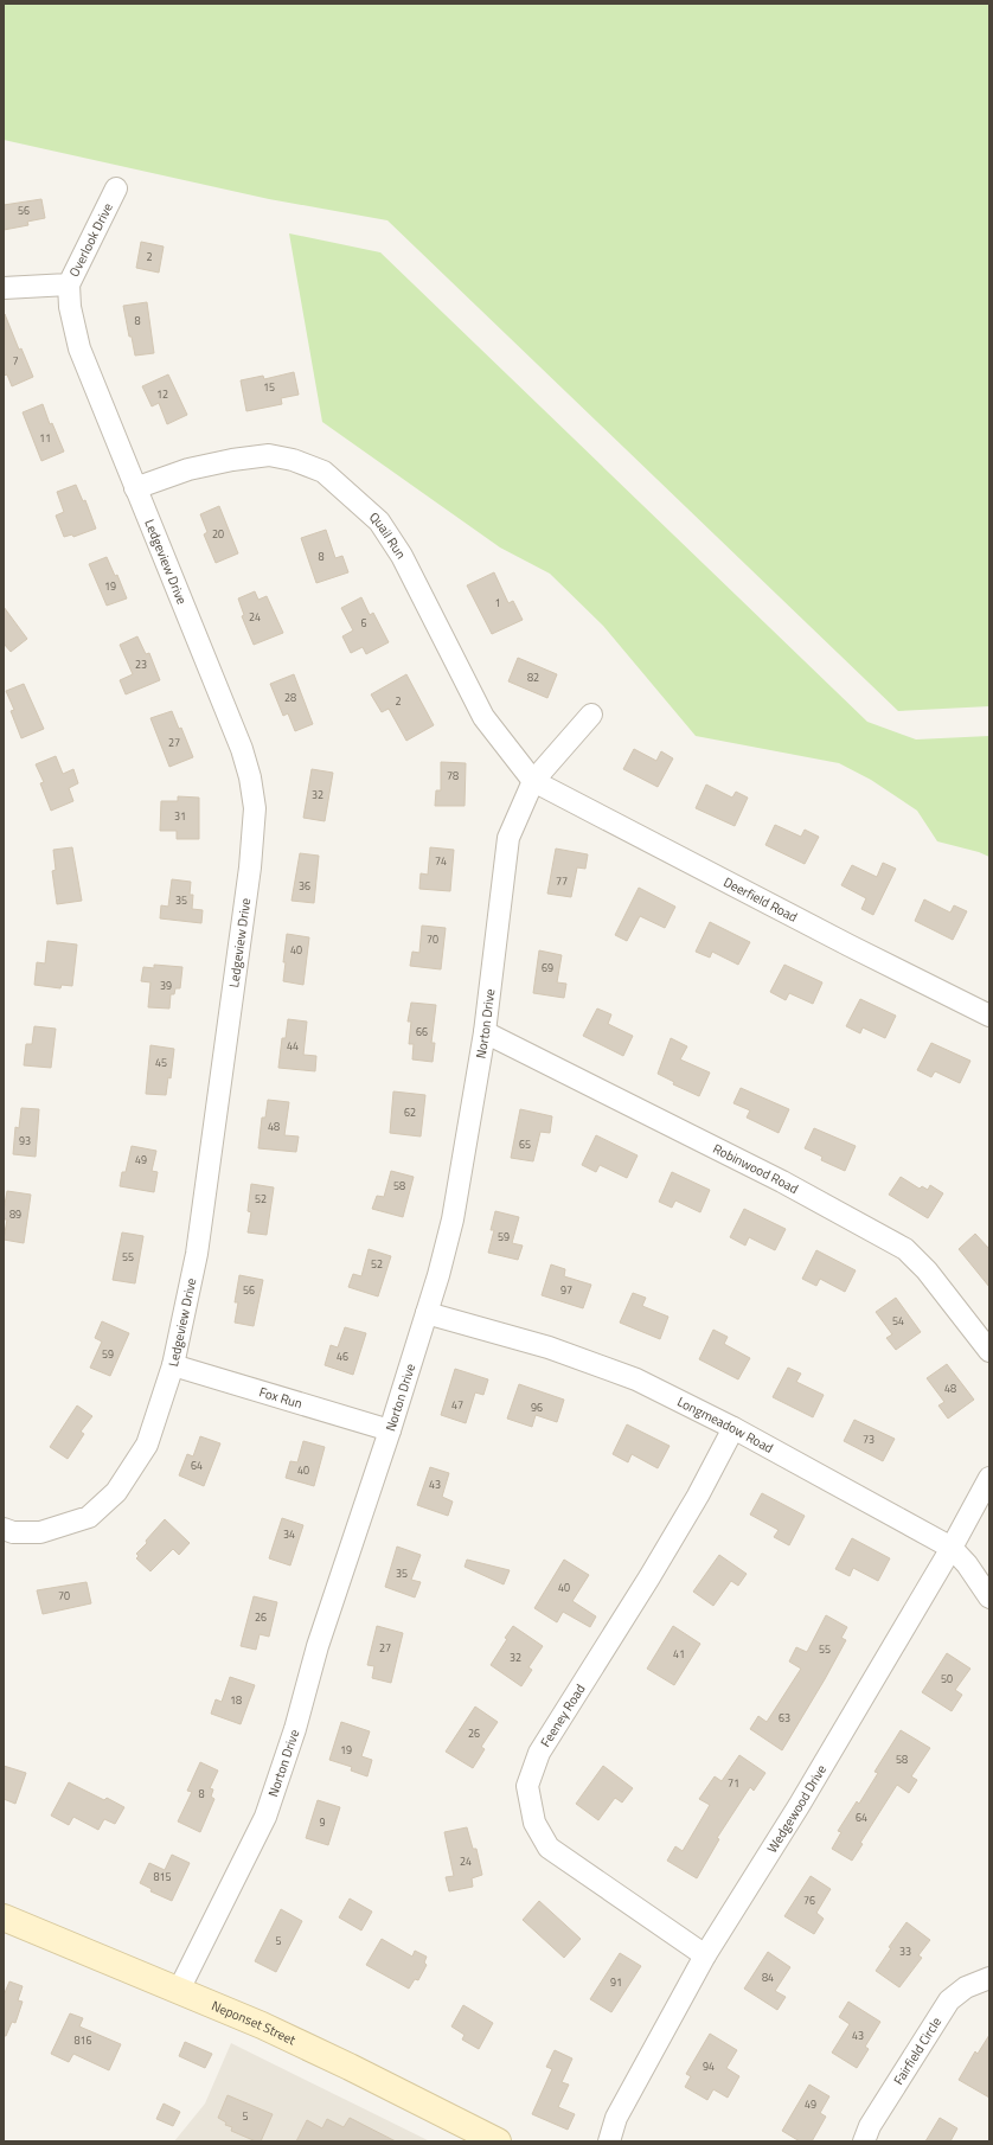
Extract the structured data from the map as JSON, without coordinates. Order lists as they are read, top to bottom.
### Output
{
  "streets": {
    "main road": ["Neponset Street"],
    "street": [
      "Overlook Drive",
      "Quail Run",
      "Ledgeview Drive",
      "Deerfield Road",
      "Norton Drive",
      "Robinwood Road",
      "Fox Run",
      "Longmeadow Road",
      "Feeney Road",
      "Wedgewood Drive",
      "Fairfield Circle"
    ]
  },
  "crossings": [
    ["Overlook Drive", "Ledgeview Drive"],
    ["Quail Run", "Ledgeview Drive"],
    ["Quail Run", "Deerfield Road"],
    ["Quail Run", "Norton Drive"],
    ["Ledgeview Drive", "Fox Run"],
    ["Deerfield Road", "Norton Drive"],
    ["Norton Drive", "Robinwood Road"],
    ["Norton Drive", "Fox Run"],
    ["Norton Drive", "Longmeadow Road"],
    ["Norton Drive", "Neponset Street"],
    ["Longmeadow Road", "Feeney Road"],
    ["Longmeadow Road", "Wedgewood Drive"],
    ["Feeney Road", "Wedgewood Drive"]
  ],
  "house_numbers": [
    "56",
    "2",
    "8",
    "7",
    "15",
    "12",
    "11",
    "20",
    "8",
    "19",
    "1",
    "24",
    "6",
    "23",
    "82",
    "28",
    "2",
    "27",
    "78",
    "32",
    "31",
    "74",
    "77",
    "36",
    "35",
    "70",
    "40",
    "69",
    "39",
    "66",
    "44",
    "45",
    "62",
    "48",
    "93",
    "65",
    "49",
    "58",
    "52",
    "89",
    "59",
    "55",
    "52",
    "56",
    "97",
    "54",
    "59",
    "46",
    "48",
    "47",
    "96",
    "73",
    "64",
    "40",
    "43",
    "34",
    "35",
    "40",
    "70",
    "26",
    "27",
    "55",
    "41",
    "32",
    "50",
    "18",
    "63",
    "26",
    "19",
    "58",
    "71",
    "8",
    "64",
    "9",
    "24",
    "815",
    "76",
    "5",
    "33",
    "84",
    "91",
    "43",
    "816",
    "94",
    "49",
    "5"
  ]
}
